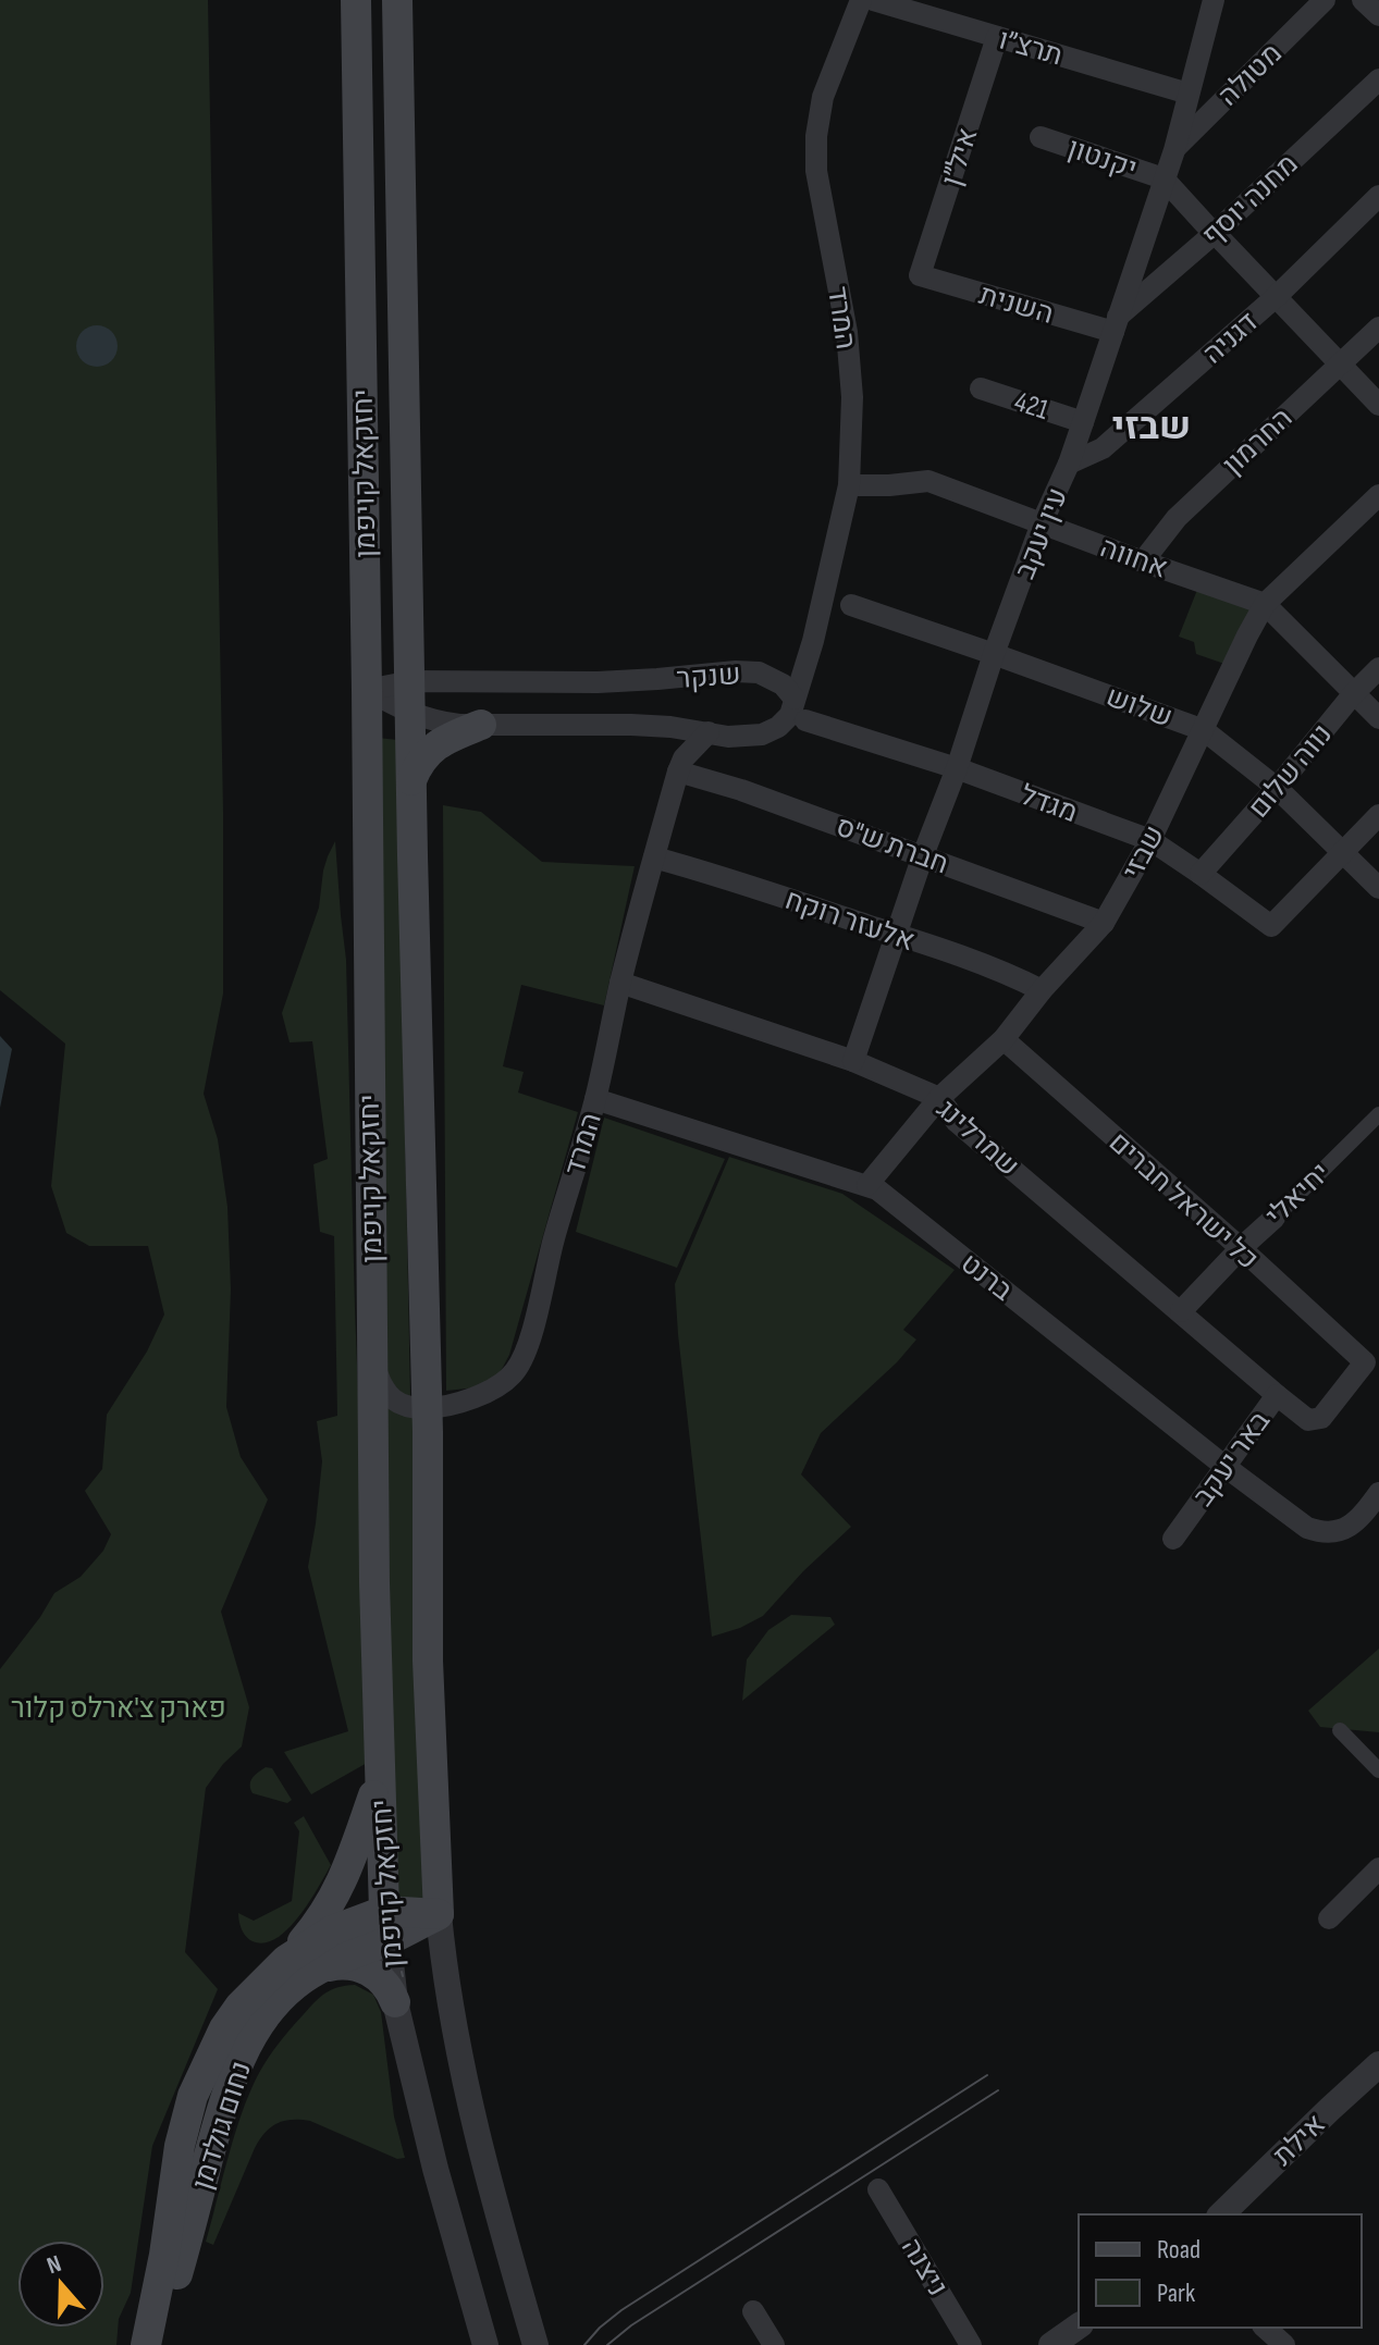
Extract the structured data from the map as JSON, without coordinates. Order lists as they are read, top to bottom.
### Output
{
  "streets": {
    "main road": ["יחזקאל קויפמן", "נחום גולדמן"],
    "street": [
      "תרצ״ו",
      "מטולה",
      "איל״ן",
      "יקנטון",
      "מחנה יוסף",
      "השנית",
      "המרד",
      "דגניה",
      "421",
      "החרמון",
      "עין יעקב",
      "אחווה",
      "שנקר",
      "שלוש",
      "נווה שלום",
      "מגדל",
      "חברת ש\"ס",
      "שבזי",
      "אלעזר רוקח",
      "שמרלינג",
      "יחיאלי",
      "כל ישראל חברים",
      "ברנט",
      "באר יעקב",
      "אילת",
      "ניצנה"
    ]
  },
  "crossings": [
    ["תרצ״ו", "איל״ן"],
    ["תרצ״ו", "עין יעקב"],
    ["מטולה", "עין יעקב"],
    ["איל״ן", "השנית"],
    ["יקנטון", "עין יעקב"],
    ["מחנה יוסף", "השנית"],
    ["מחנה יוסף", "עין יעקב"],
    ["השנית", "עין יעקב"],
    ["המרד", "יחזקאל קויפמן"],
    ["המרד", "אחווה"],
    ["המרד", "שנקר"],
    ["המרד", "חברת ש\"ס"],
    ["המרד", "אלעזר רוקח"],
    ["המרד", "שמרלינג"],
    ["המרד", "ברנט"],
    ["דגניה", "עין יעקב"],
    ["421", "עין יעקב"],
    ["החרמון", "אחווה"],
    ["יחזקאל קויפמן", "שנקר"],
    ["יחזקאל קויפמן", "נחום גולדמן"],
    ["עין יעקב", "אחווה"],
    ["עין יעקב", "שלוש"],
    ["עין יעקב", "מגדל"],
    ["עין יעקב", "חברת ש\"ס"],
    ["עין יעקב", "אלעזר רוקח"],
    ["עין יעקב", "שמרלינג"],
    ["אחווה", "נווה שלום"],
    ["אחווה", "שבזי"],
    ["שלוש", "נווה שלום"],
    ["שלוש", "מגדל"],
    ["שלוש", "שבזי"],
    ["נווה שלום", "מגדל"],
    ["מגדל", "שבזי"],
    ["חברת ש\"ס", "שבזי"],
    ["שבזי", "אלעזר רוקח"],
    ["שבזי", "שמרלינג"],
    ["שבזי", "כל ישראל חברים"],
    ["שבזי", "ברנט"],
    ["שמרלינג", "יחיאלי"],
    ["שמרלינג", "באר יעקב"],
    ["יחיאלי", "כל ישראל חברים"],
    ["כל ישראל חברים", "באר יעקב"],
    ["ברנט", "באר יעקב"]
  ],
  "districts": ["שבזי"],
  "parks": ["פארק צ'ארלס קלור"],
  "legend": ["Road", "Park"],
  "north": "top"
}
